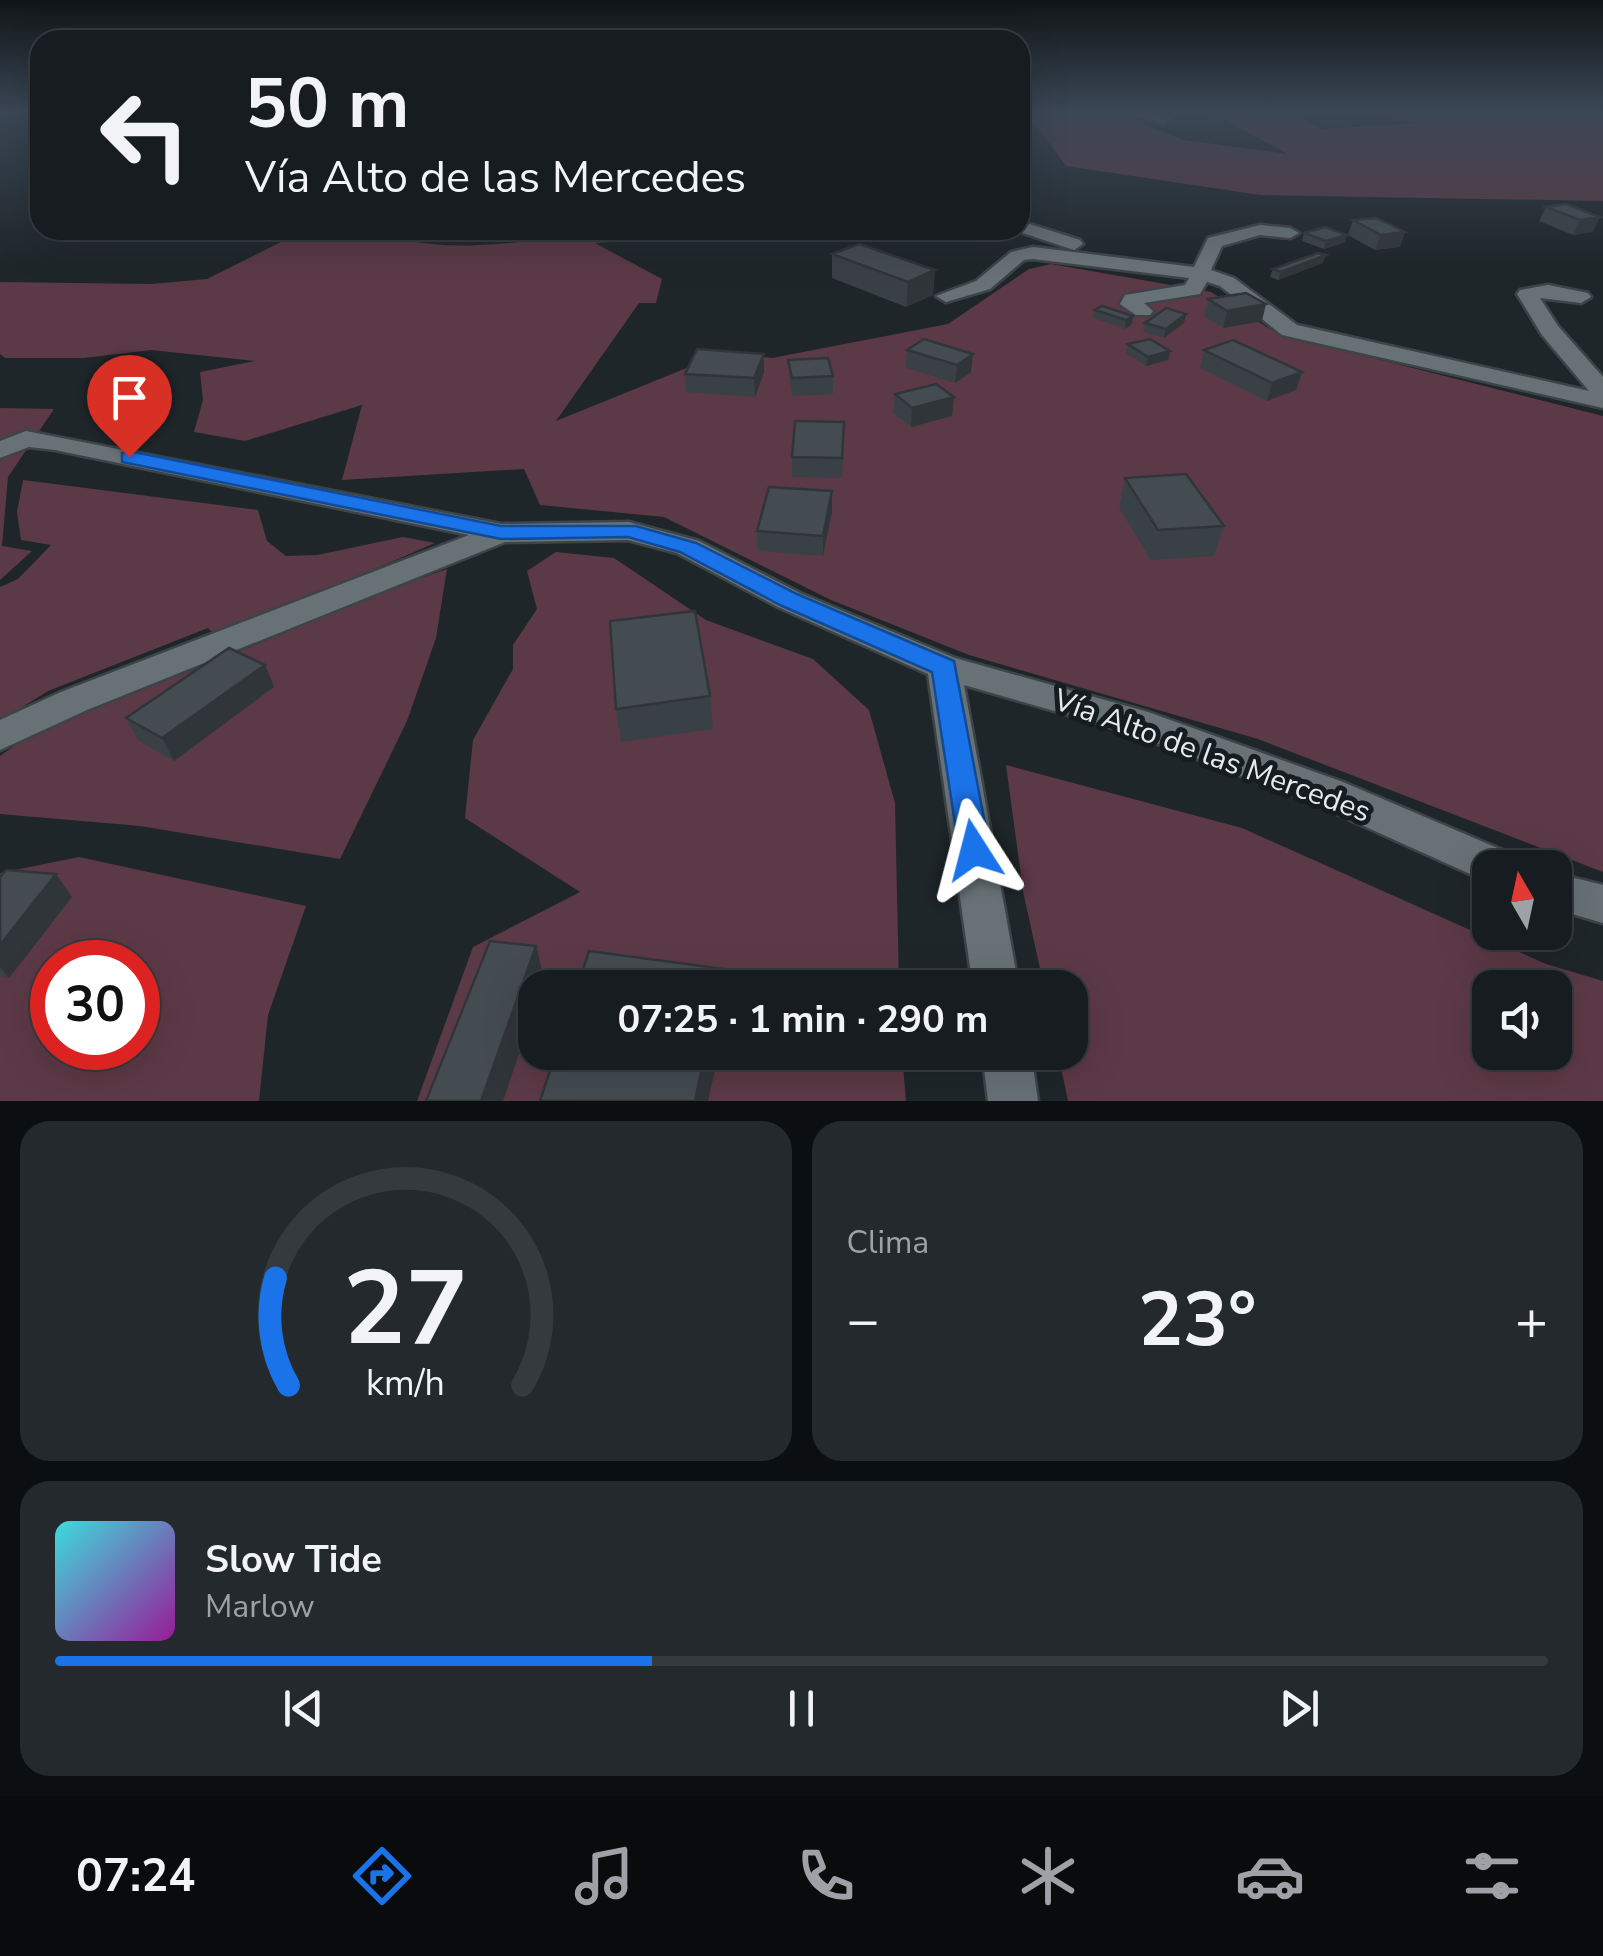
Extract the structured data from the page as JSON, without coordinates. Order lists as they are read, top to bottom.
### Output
{
  "streets": {
    "street": ["Vía Alto de las Mercedes"]
  },
  "north": "top",
  "page": {
    "turn": ["50 m", "Vía Alto de las Mercedes"],
    "limit": "30",
    "trip": "07:25 · 1 min · 290 m",
    "tile": "Clima",
    "heat": ["−", "23°", "+"],
    "song": ["Slow Tide", "Marlow"],
    "tabs": "07:24",
    "gauge": ["27", "km/h"]
  }
}
